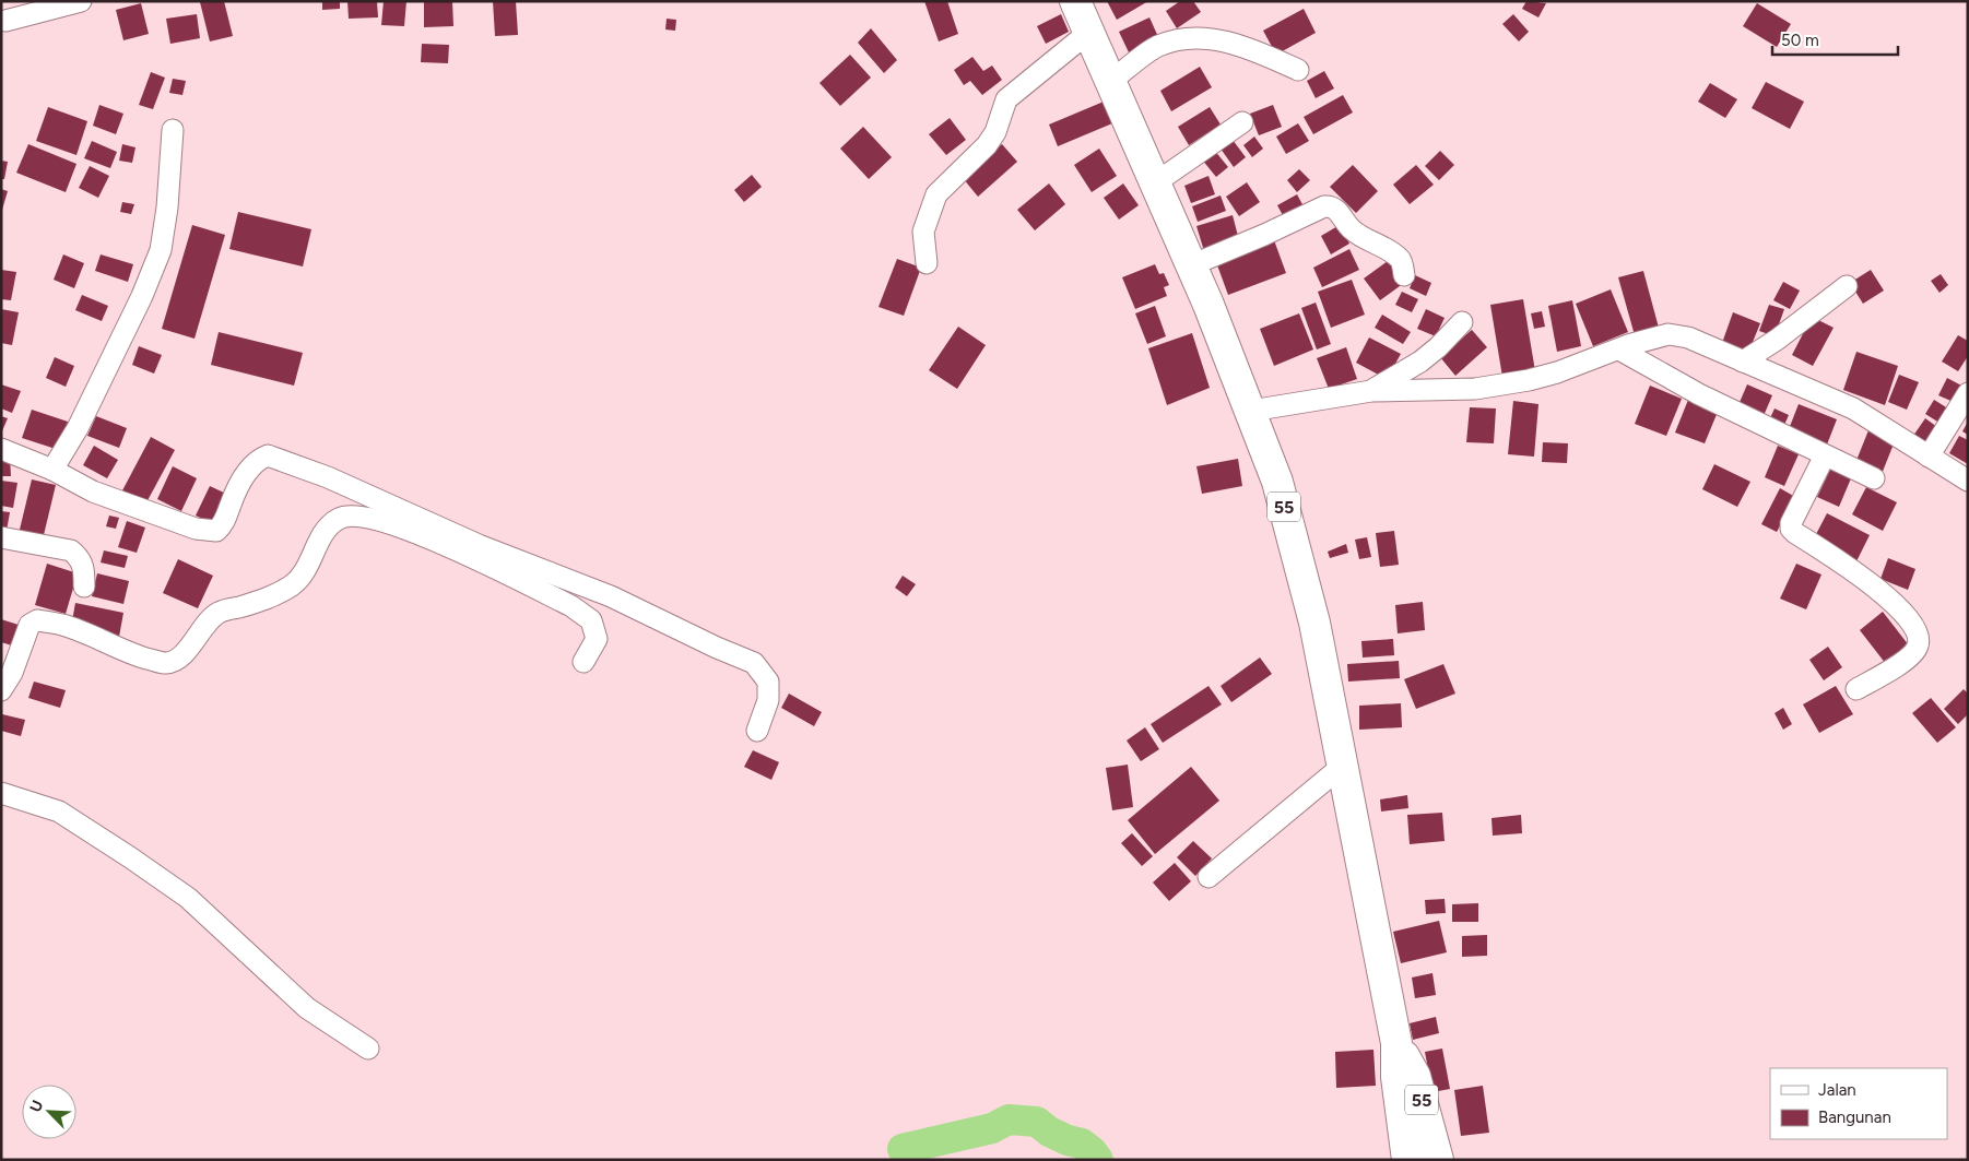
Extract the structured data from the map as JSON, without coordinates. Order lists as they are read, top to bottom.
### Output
{
  "streets": {
    "highway": ["55"]
  },
  "legend": ["Jalan", "Bangunan"],
  "scale_bar": "50 m",
  "north": "top left"
}
